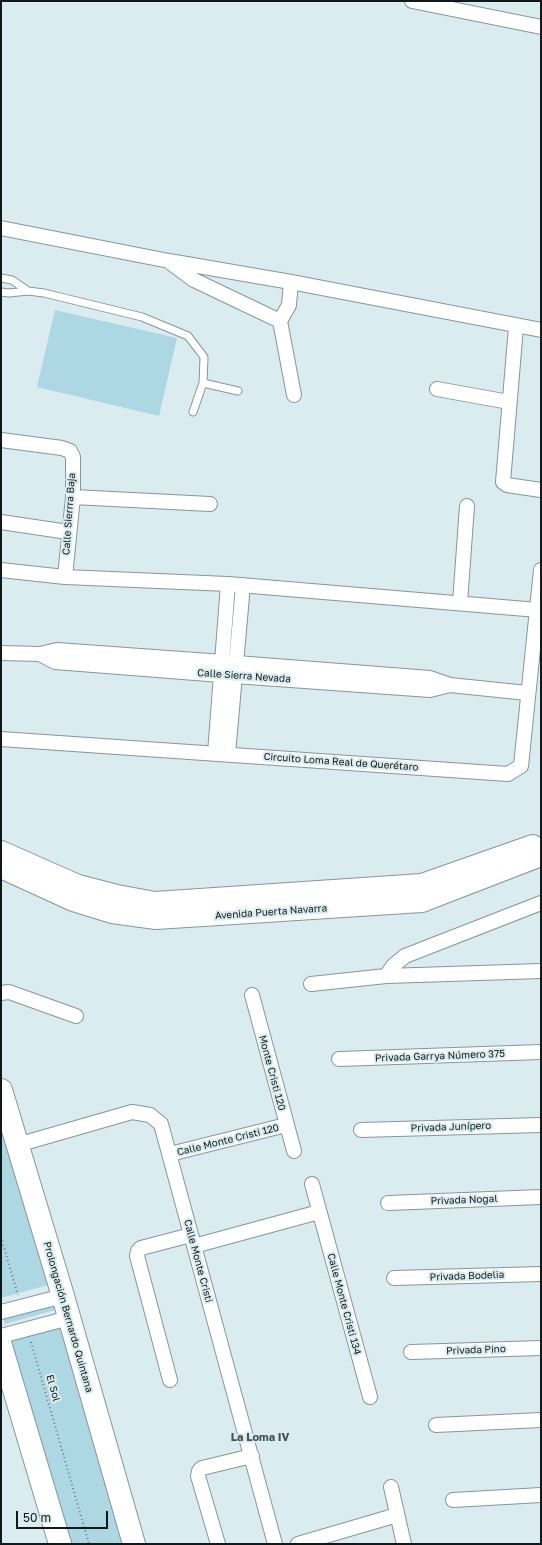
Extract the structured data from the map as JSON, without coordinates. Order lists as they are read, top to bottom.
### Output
{
  "streets": {
    "main road": ["Prolongación Bernardo Quintana"],
    "street": [
      "Calle Sierrra Baja",
      "Calle Sierra Nevada",
      "Circuito Loma Real de Querétaro",
      "Avenida Puerta Navarra",
      "Privada Garrya Número 375",
      "Monte Cristi 120",
      "Privada Junípero",
      "Calle Monte Cristi 120",
      "Privada Nogal",
      "Calle Monte Cristi",
      "Privada Bodelia",
      "Calle Monte Cristi 134",
      "Privada Pino"
    ],
    "path": ["El Sol"]
  },
  "crossings": [
    ["Calle Sierra Nevada", "Circuito Loma Real de Querétaro"],
    ["Monte Cristi 120", "Calle Monte Cristi 120"],
    ["Calle Monte Cristi 120", "Calle Monte Cristi"],
    ["Calle Monte Cristi", "Prolongación Bernardo Quintana"]
  ],
  "districts": ["La Loma IV"],
  "scale_bar": "50 m"
}
